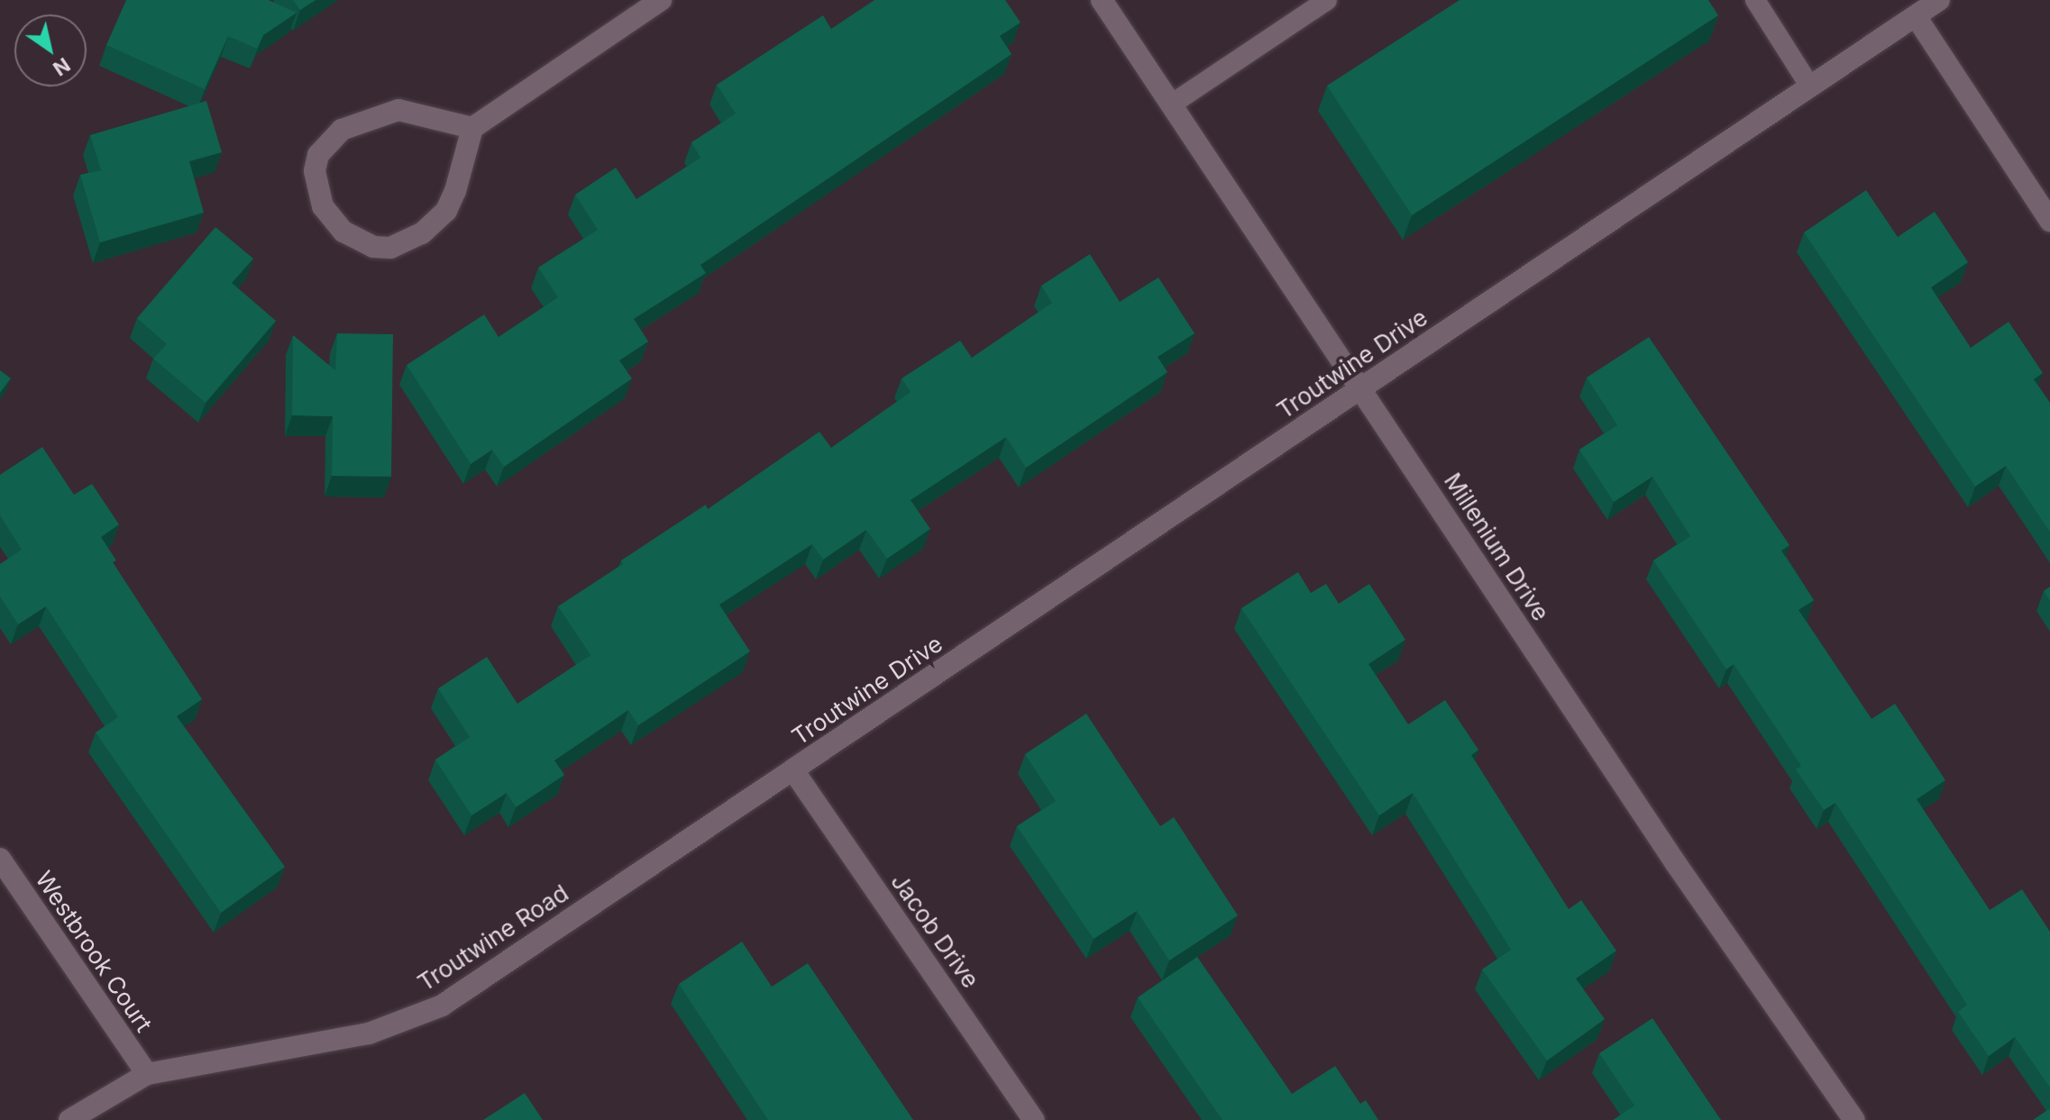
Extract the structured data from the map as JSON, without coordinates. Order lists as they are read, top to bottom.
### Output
{
  "streets": {
    "street": [
      "Troutwine Drive",
      "Millenium Drive",
      "Jacob Drive",
      "Troutwine Road",
      "Westbrook Court"
    ]
  },
  "crossings": [
    ["Troutwine Drive", "Millenium Drive"],
    ["Troutwine Drive", "Jacob Drive"],
    ["Troutwine Drive", "Troutwine Road"],
    ["Jacob Drive", "Troutwine Road"],
    ["Troutwine Road", "Westbrook Court"]
  ],
  "north": "bottom right"
}
